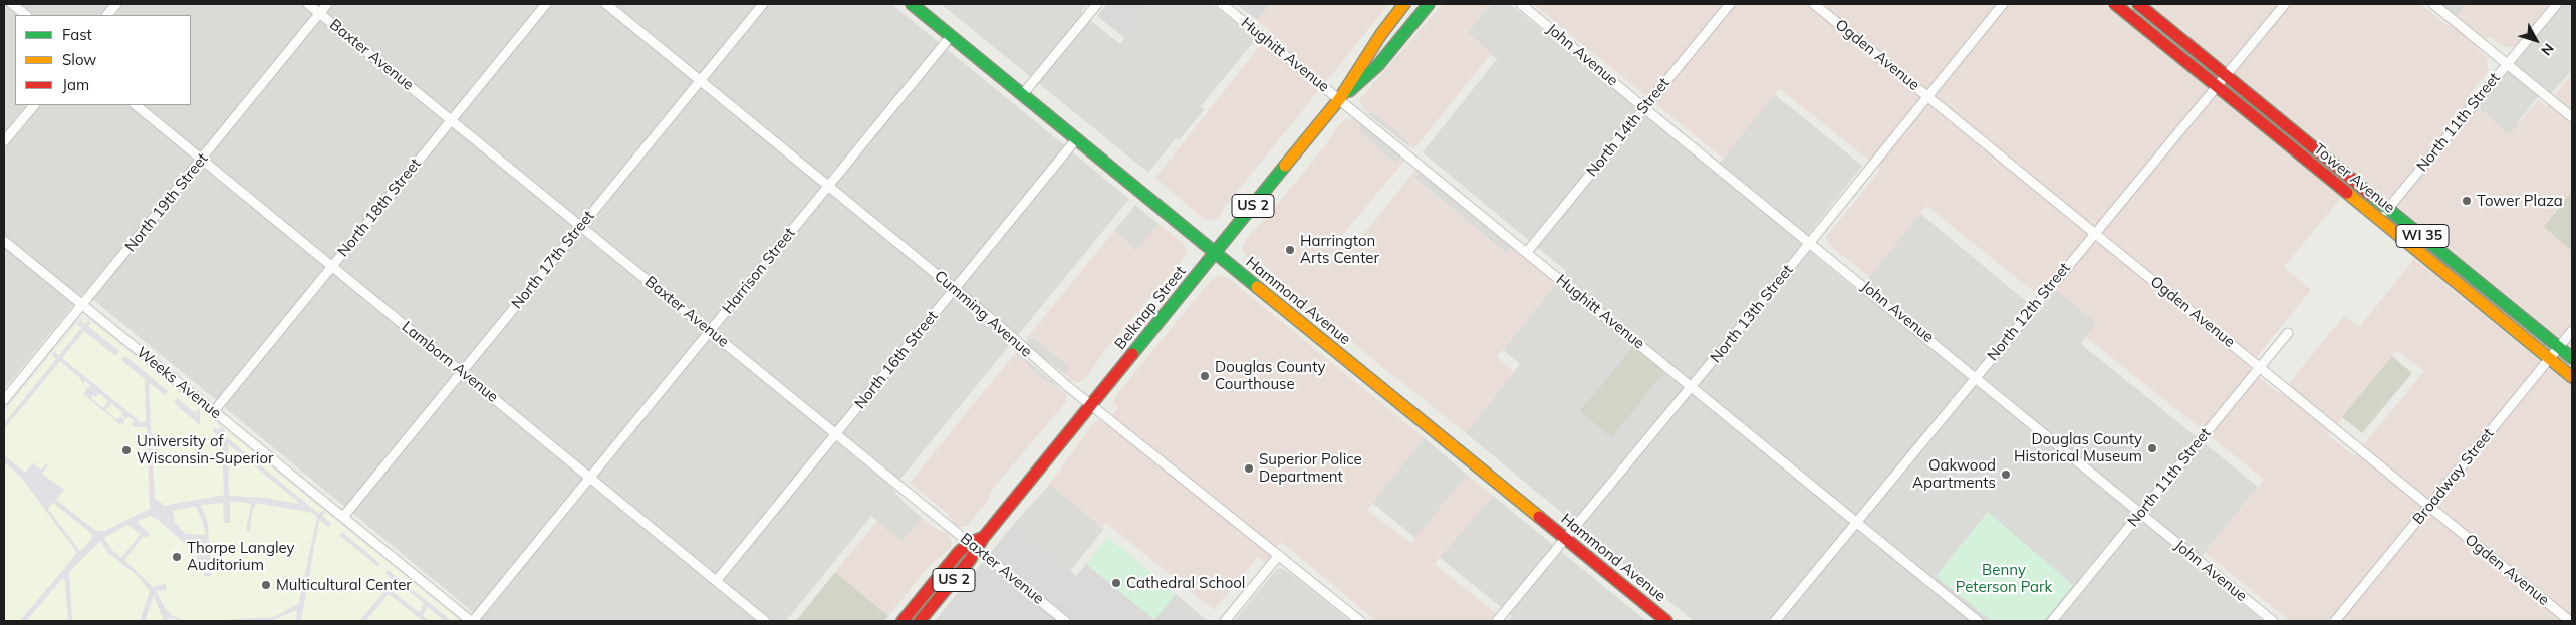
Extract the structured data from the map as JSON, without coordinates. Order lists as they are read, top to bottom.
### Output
{
  "streets": {
    "main road": [
      "Tower Avenue",
      "US 2",
      "WI 35",
      "Hammond Avenue",
      "Belknap Street"
    ],
    "street": [
      "Baxter Avenue",
      "Hughitt Avenue",
      "John Avenue",
      "Ogden Avenue",
      "North 11th Street",
      "North 14th Street",
      "North 19th Street",
      "North 18th Street",
      "North 17th Street",
      "Harrison Street",
      "North 12th Street",
      "Cumming Avenue",
      "North 13th Street",
      "North 16th Street",
      "Lamborn Avenue",
      "Weeks Avenue",
      "Broadway Street"
    ]
  },
  "crossings": [
    ["Baxter Avenue", "North 19th Street"],
    ["Baxter Avenue", "North 18th Street"],
    ["Baxter Avenue", "North 17th Street"],
    ["Baxter Avenue", "Harrison Street"],
    ["Baxter Avenue", "Belknap Street"],
    ["Baxter Avenue", "North 16th Street"],
    ["Hughitt Avenue", "North 14th Street"],
    ["Hughitt Avenue", "Belknap Street"],
    ["Hughitt Avenue", "North 12th Street"],
    ["Hughitt Avenue", "North 13th Street"],
    ["John Avenue", "North 11th Street"],
    ["John Avenue", "North 14th Street"],
    ["John Avenue", "North 12th Street"],
    ["John Avenue", "North 13th Street"],
    ["Ogden Avenue", "North 11th Street"],
    ["Ogden Avenue", "North 12th Street"],
    ["Ogden Avenue", "North 13th Street"],
    ["Ogden Avenue", "Broadway Street"],
    ["North 11th Street", "Tower Avenue"],
    ["Tower Avenue", "North 12th Street"],
    ["Tower Avenue", "Broadway Street"],
    ["North 19th Street", "Lamborn Avenue"],
    ["North 19th Street", "Weeks Avenue"],
    ["North 18th Street", "Lamborn Avenue"],
    ["North 18th Street", "Weeks Avenue"],
    ["North 17th Street", "Cumming Avenue"],
    ["North 17th Street", "Lamborn Avenue"],
    ["North 17th Street", "Weeks Avenue"],
    ["Harrison Street", "Hammond Avenue"],
    ["Harrison Street", "Cumming Avenue"],
    ["Harrison Street", "Lamborn Avenue"],
    ["Harrison Street", "Weeks Avenue"],
    ["Hammond Avenue", "Belknap Street"],
    ["Hammond Avenue", "North 13th Street"],
    ["Hammond Avenue", "North 16th Street"],
    ["Belknap Street", "Cumming Avenue"],
    ["Cumming Avenue", "North 16th Street"],
    ["North 16th Street", "Lamborn Avenue"]
  ],
  "parks": ["Benny Peterson Park"],
  "places": [
    "Tower Plaza",
    "Harrington Arts Center",
    "Douglas County Courthouse",
    "Douglas County Historical Museum",
    "University of Wisconsin-Superior",
    "Superior Police Department",
    "Oakwood Apartments",
    "Thorpe Langley Auditorium",
    "Cathedral School",
    "Multicultural Center"
  ],
  "legend": ["Fast", "Slow", "Jam"],
  "north": "bottom right"
}
